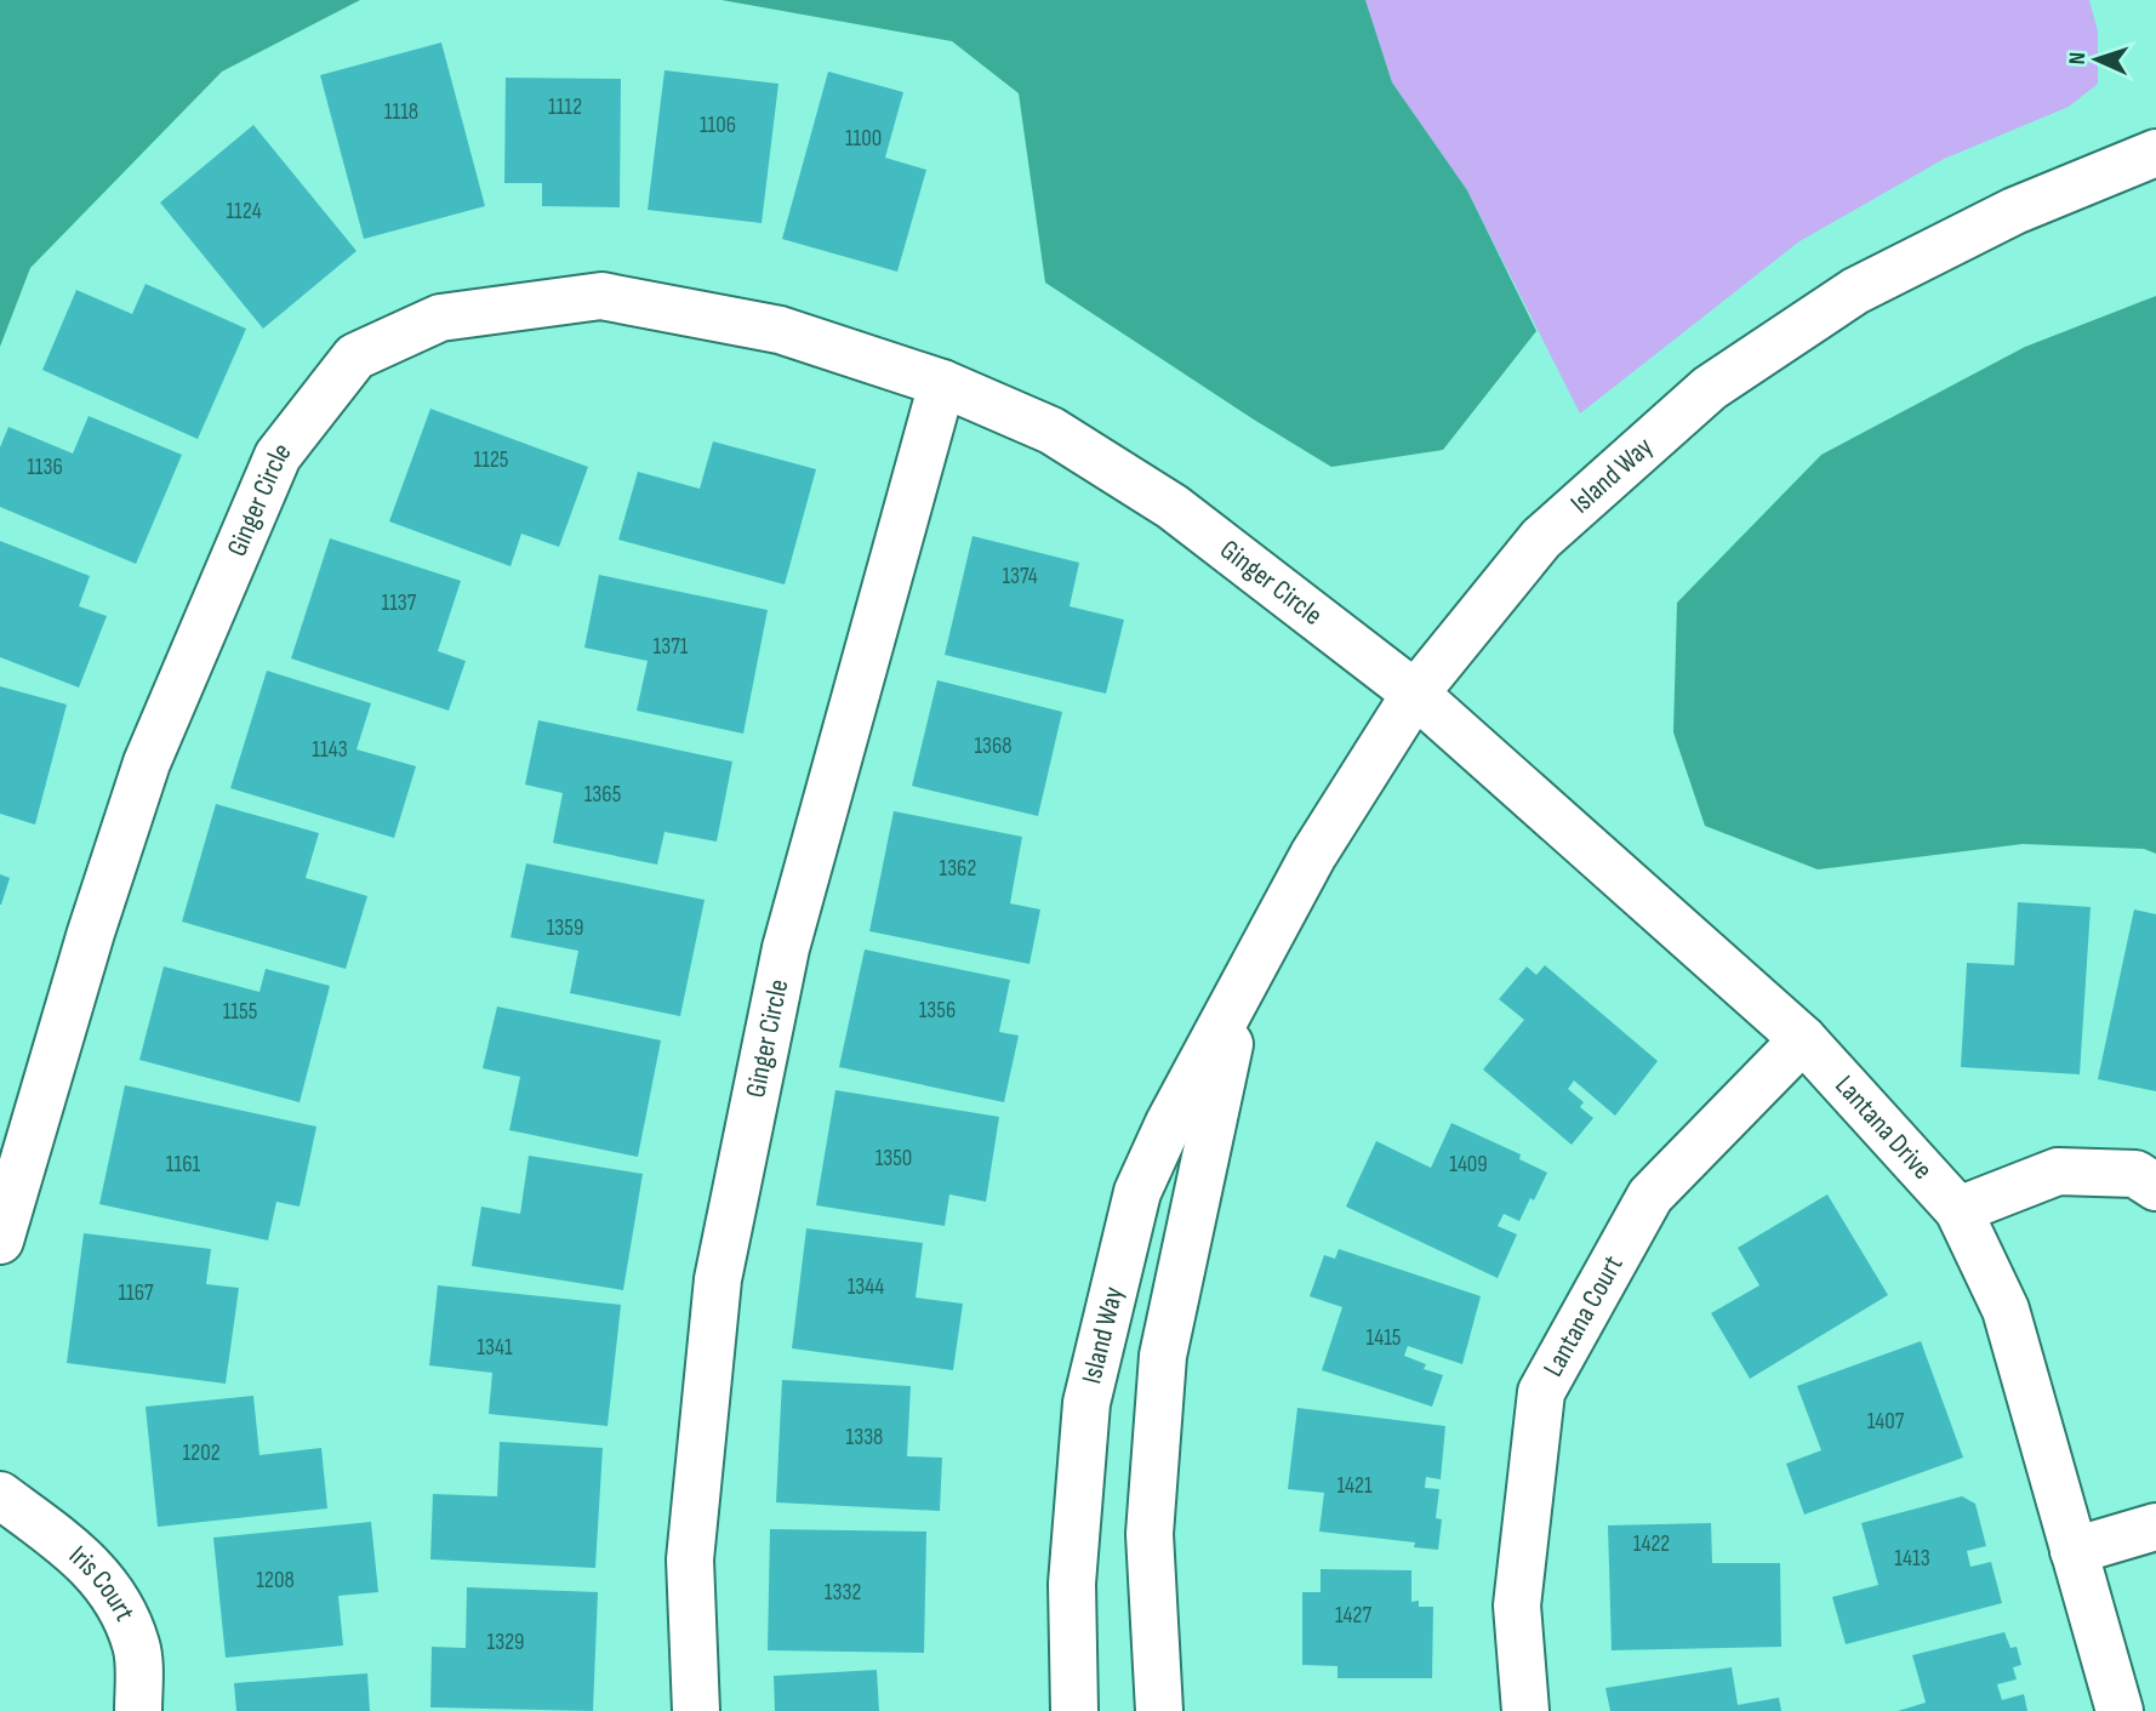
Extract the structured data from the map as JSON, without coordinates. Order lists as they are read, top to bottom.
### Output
{
  "streets": {
    "street": [
      "Island Way",
      "Ginger Circle",
      "Lantana Drive",
      "Lantana Court",
      "Iris Court"
    ]
  },
  "crossings": [
    ["Island Way", "Ginger Circle"],
    ["Island Way", "Lantana Drive"],
    ["Ginger Circle", "Lantana Drive"],
    ["Lantana Drive", "Lantana Court"]
  ],
  "house_numbers": [
    "1112",
    "1118",
    "1106",
    "1100",
    "1124",
    "1125",
    "1136",
    "1374",
    "1137",
    "1371",
    "1368",
    "1143",
    "1365",
    "1362",
    "1359",
    "1356",
    "1155",
    "1350",
    "1161",
    "1409",
    "1344",
    "1167",
    "1415",
    "1341",
    "1407",
    "1338",
    "1202",
    "1421",
    "1422",
    "1413",
    "1208",
    "1332",
    "1427",
    "1329"
  ],
  "north": "left"
}
